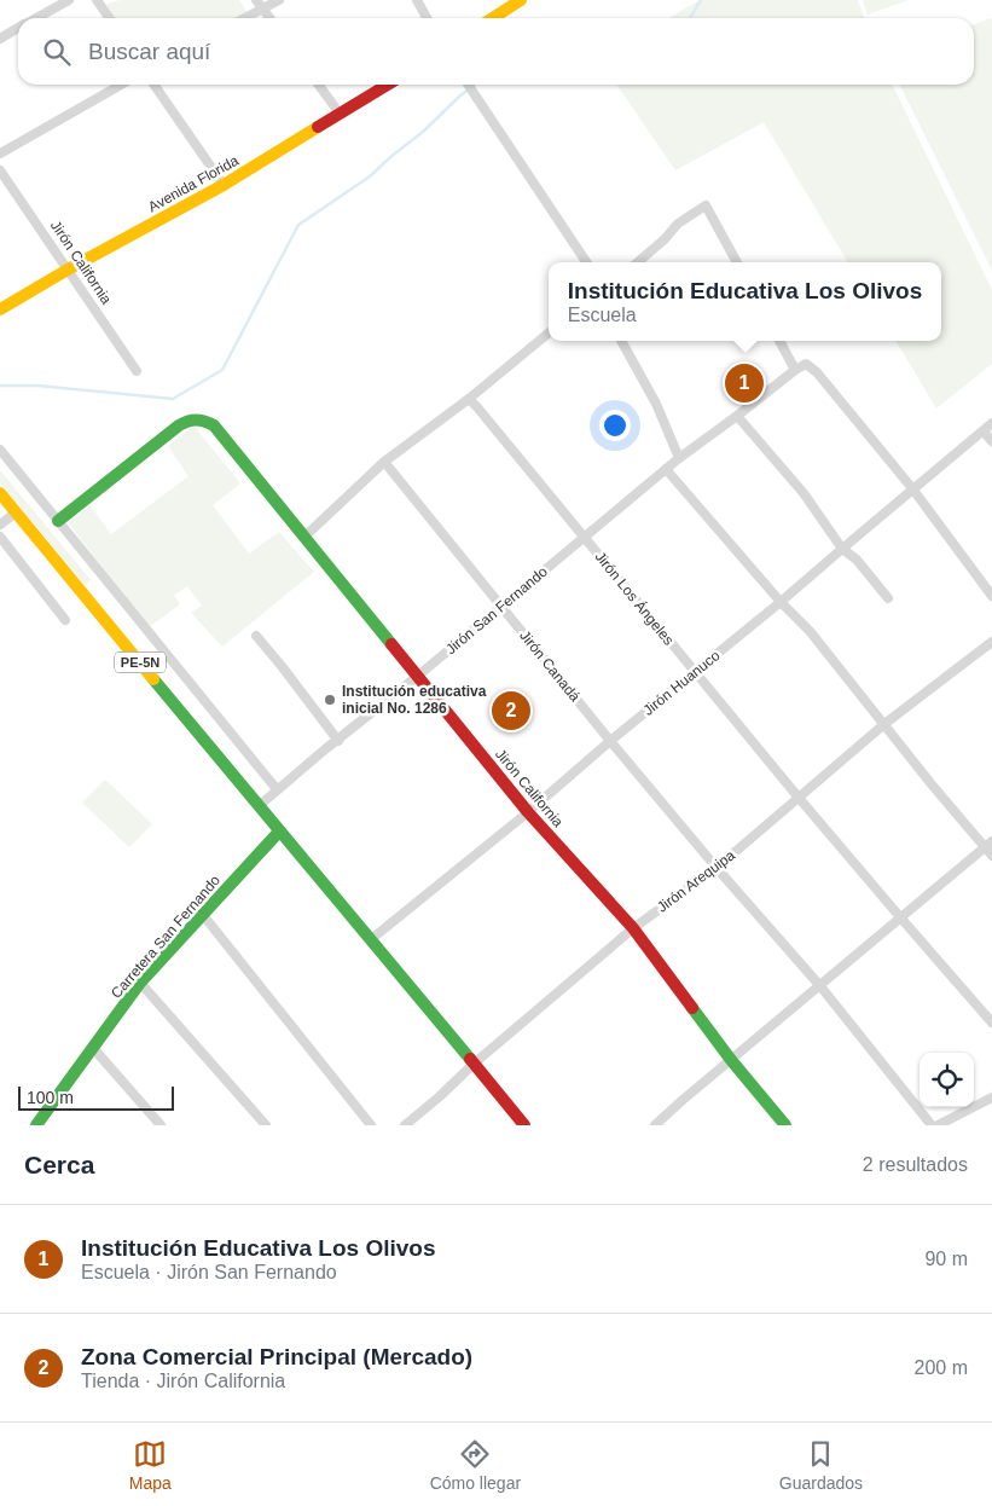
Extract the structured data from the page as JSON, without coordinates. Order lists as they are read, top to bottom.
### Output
{
  "streets": {
    "main road": [
      "Avenida Florida",
      "Jirón California",
      "PE-5N",
      "Carretera San Fernando"
    ],
    "street": [
      "Jirón Los Ángeles",
      "Jirón San Fernando",
      "Jirón Canadá",
      "Jirón Huanuco",
      "Jirón Arequipa"
    ]
  },
  "crossings": [
    ["Avenida Florida", "Jirón California"],
    ["Jirón California", "Jirón San Fernando"],
    ["Jirón California", "Jirón Huanuco"],
    ["Jirón California", "Jirón Arequipa"],
    ["Jirón Los Ángeles", "Jirón San Fernando"],
    ["Jirón Los Ángeles", "Jirón Huanuco"],
    ["Jirón Los Ángeles", "Jirón Arequipa"],
    ["Jirón San Fernando", "PE-5N"],
    ["Jirón San Fernando", "Jirón Canadá"],
    ["Jirón San Fernando", "Jirón Huanuco"],
    ["PE-5N", "Jirón Huanuco"],
    ["PE-5N", "Jirón Arequipa"],
    ["PE-5N", "Carretera San Fernando"],
    ["Jirón Canadá", "Jirón Huanuco"],
    ["Jirón Canadá", "Jirón Arequipa"]
  ],
  "places": ["Institución educativa inicial No. 1286"],
  "scale_bar": "100 m",
  "page": {
    "search": "Buscar aquí",
    "popup": ["Institución Educativa Los Olivos", "Escuela"],
    "pins": ["1", "2"],
    "scale": "100 m",
    "heading": ["Cerca", "2 resultados"],
    "list": [
      {
        "mark": "1",
        "name": "Institución Educativa Los Olivos",
        "note": "Escuela · Jirón San Fernando",
        "value": "90 m"
      },
      {
        "mark": "2",
        "name": "Zona Comercial Principal (Mercado)",
        "note": "Tienda · Jirón California",
        "value": "200 m"
      }
    ],
    "nav": ["Mapa", "Cómo llegar", "Guardados"]
  }
}
